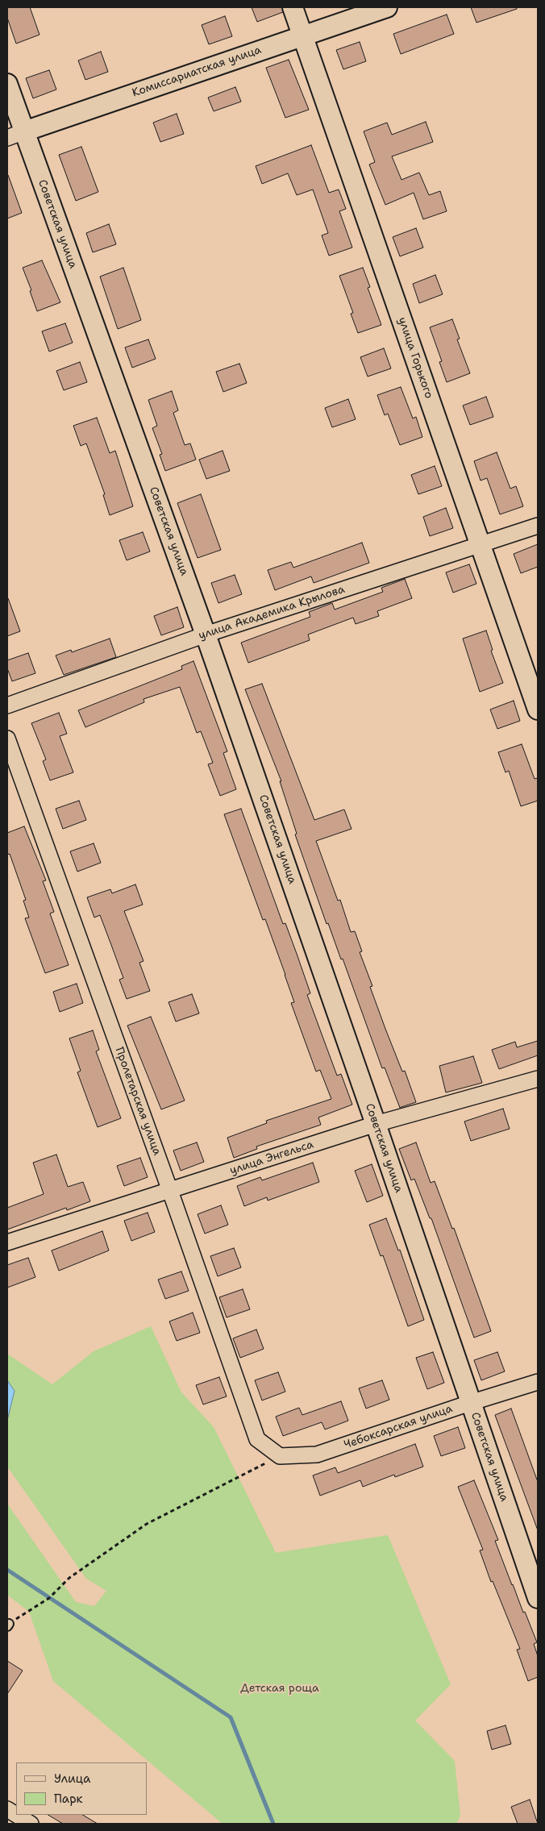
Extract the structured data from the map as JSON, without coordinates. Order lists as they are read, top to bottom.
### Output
{
  "streets": {
    "street": [
      "Комиссариатская улица",
      "Советская улица",
      "улица Горького",
      "улица Академика Крылова",
      "Пролетарская улица",
      "улица Энгельса",
      "Чебоксарская улица"
    ]
  },
  "crossings": [
    ["Комиссариатская улица", "Советская улица"],
    ["Комиссариатская улица", "улица Горького"],
    ["Советская улица", "улица Академика Крылова"],
    ["Советская улица", "улица Энгельса"],
    ["Советская улица", "Чебоксарская улица"],
    ["улица Горького", "улица Академика Крылова"],
    ["Пролетарская улица", "улица Энгельса"],
    ["Пролетарская улица", "Чебоксарская улица"]
  ],
  "parks": ["Детская роща"],
  "legend": ["Улица", "Парк"]
}
